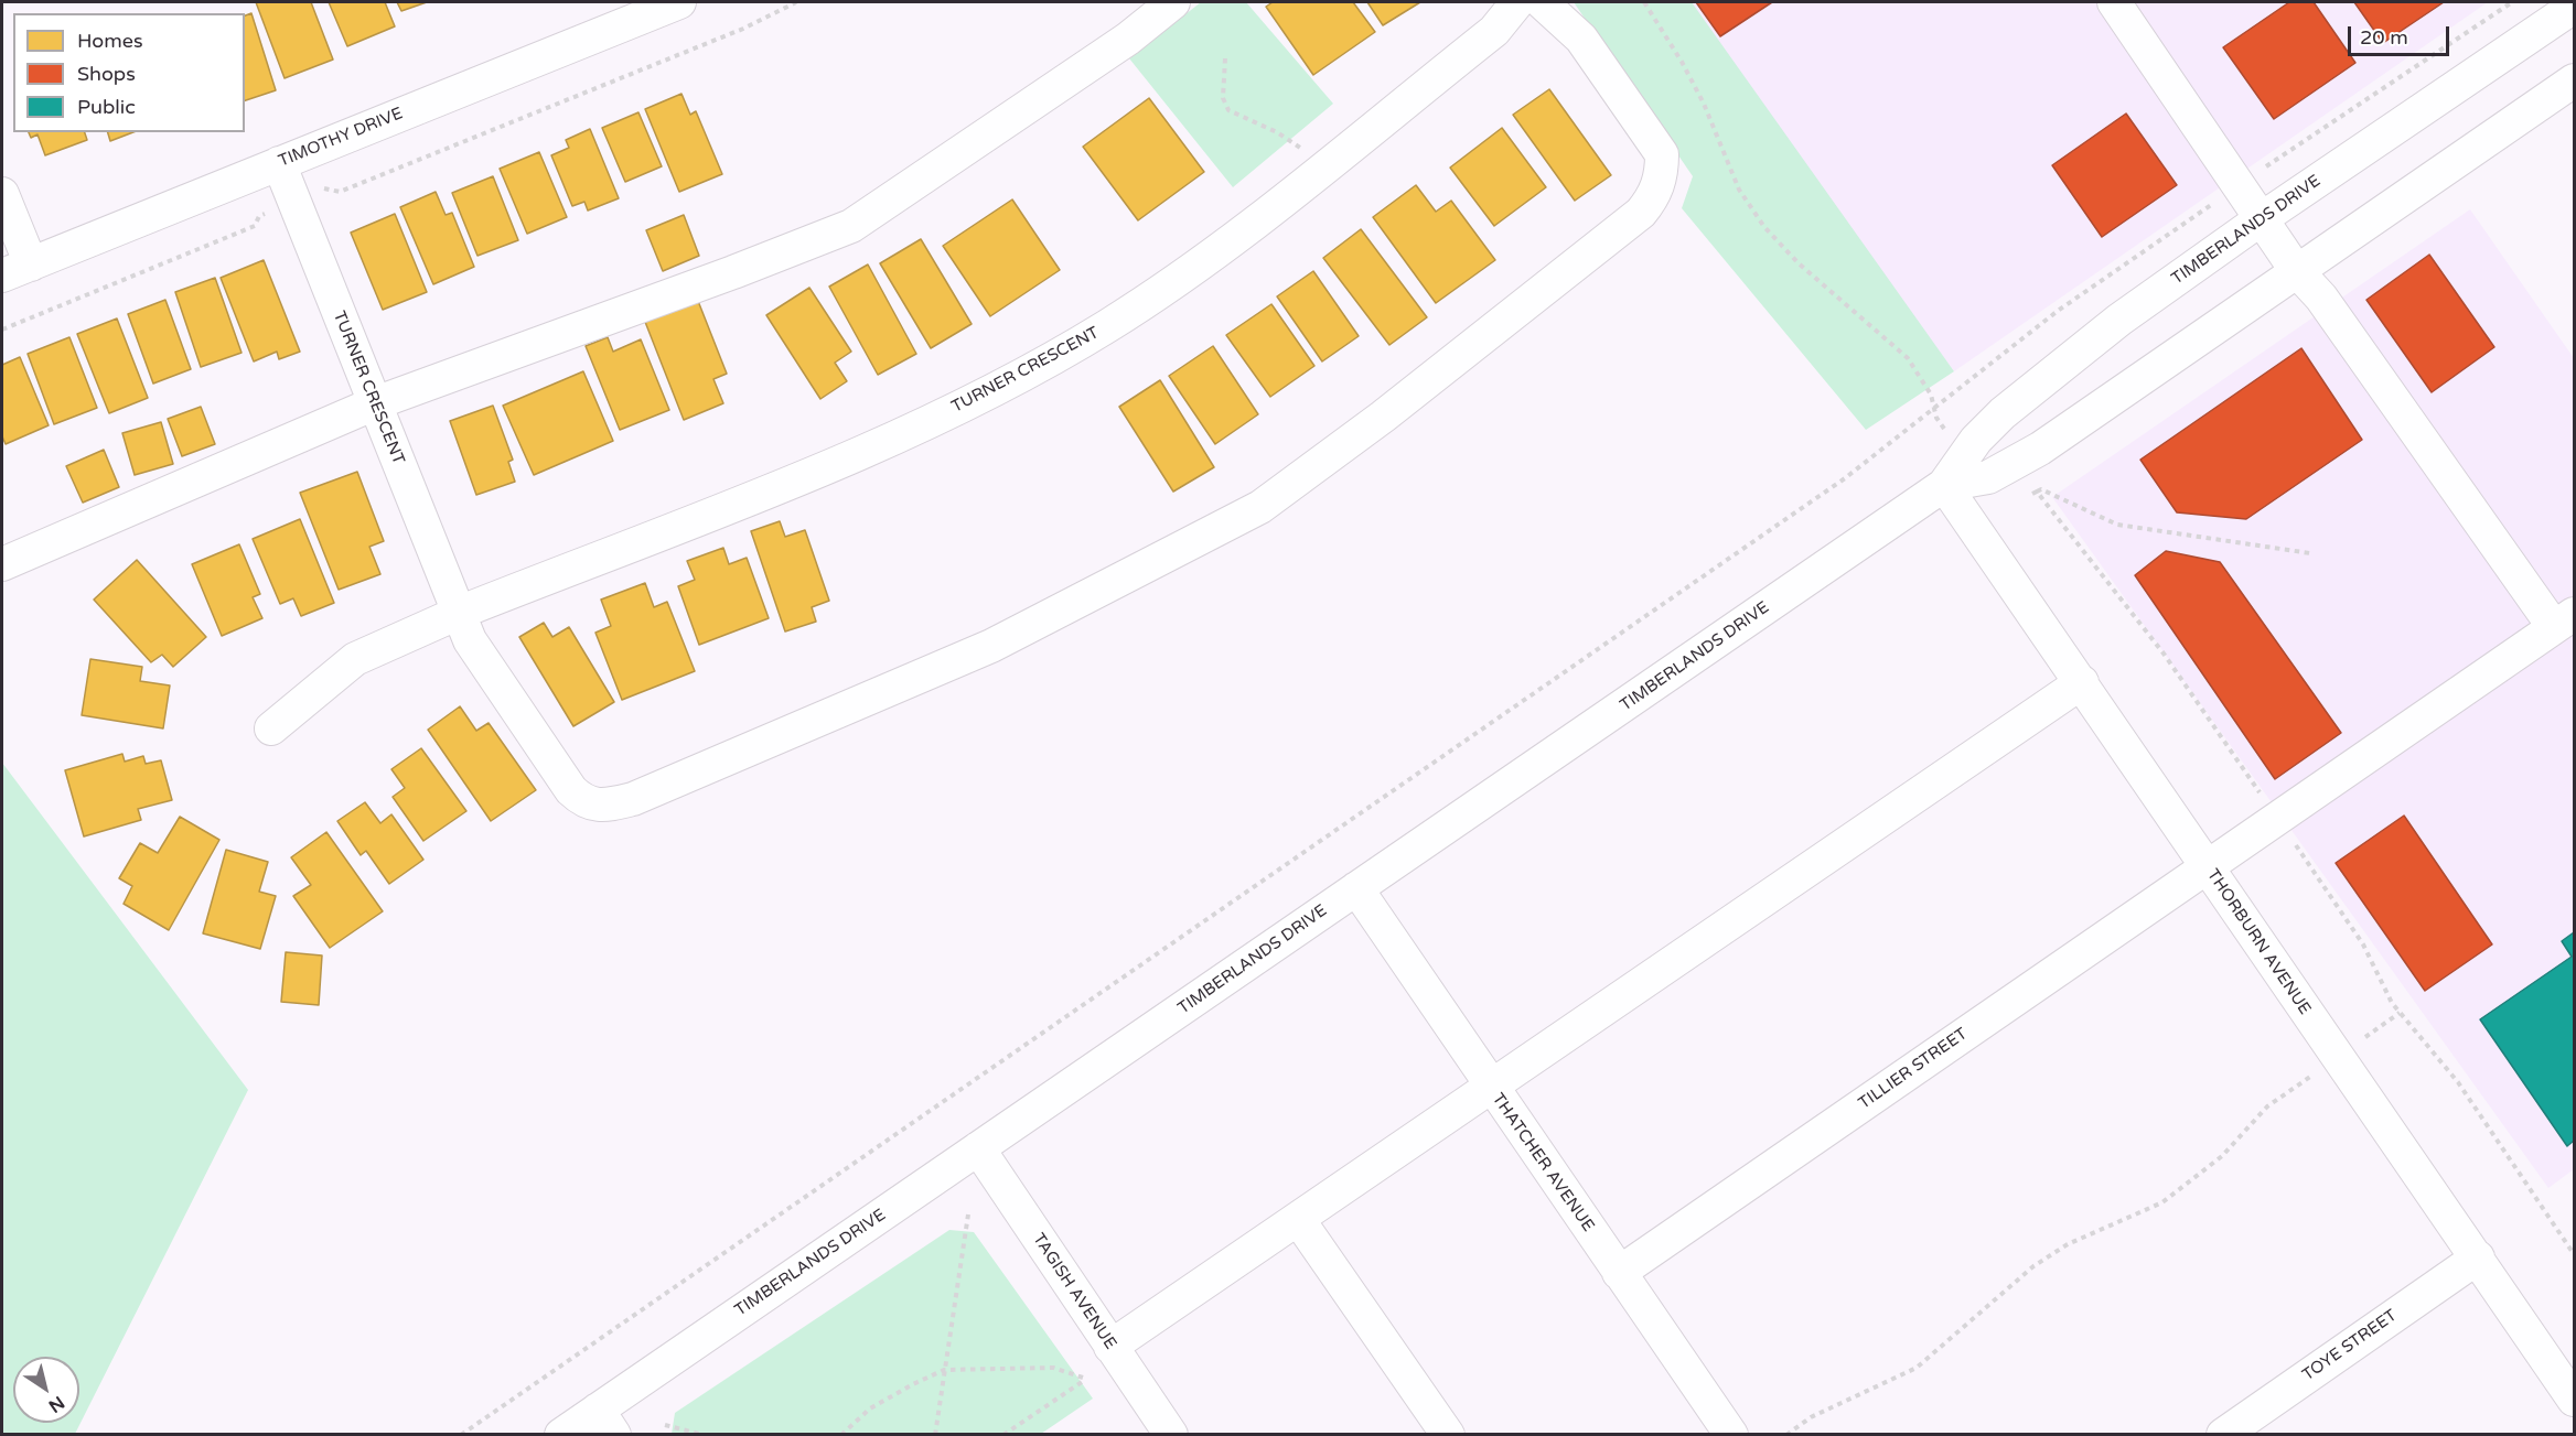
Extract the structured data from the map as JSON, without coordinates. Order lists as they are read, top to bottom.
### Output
{
  "streets": {
    "street": [
      "TIMOTHY DRIVE",
      "TIMBERLANDS DRIVE",
      "TURNER CRESCENT",
      "THORBURN AVENUE",
      "TILLIER STREET",
      "THATCHER AVENUE",
      "TAGISH AVENUE",
      "TOYE STREET"
    ]
  },
  "crossings": [
    ["TIMOTHY DRIVE", "TURNER CRESCENT"],
    ["TIMBERLANDS DRIVE", "THORBURN AVENUE"],
    ["TIMBERLANDS DRIVE", "THATCHER AVENUE"],
    ["TIMBERLANDS DRIVE", "TAGISH AVENUE"],
    ["THORBURN AVENUE", "TILLIER STREET"],
    ["THORBURN AVENUE", "TOYE STREET"],
    ["TILLIER STREET", "THATCHER AVENUE"]
  ],
  "legend": ["Homes", "Shops", "Public"],
  "scale_bar": "20 m",
  "north": "bottom right"
}
